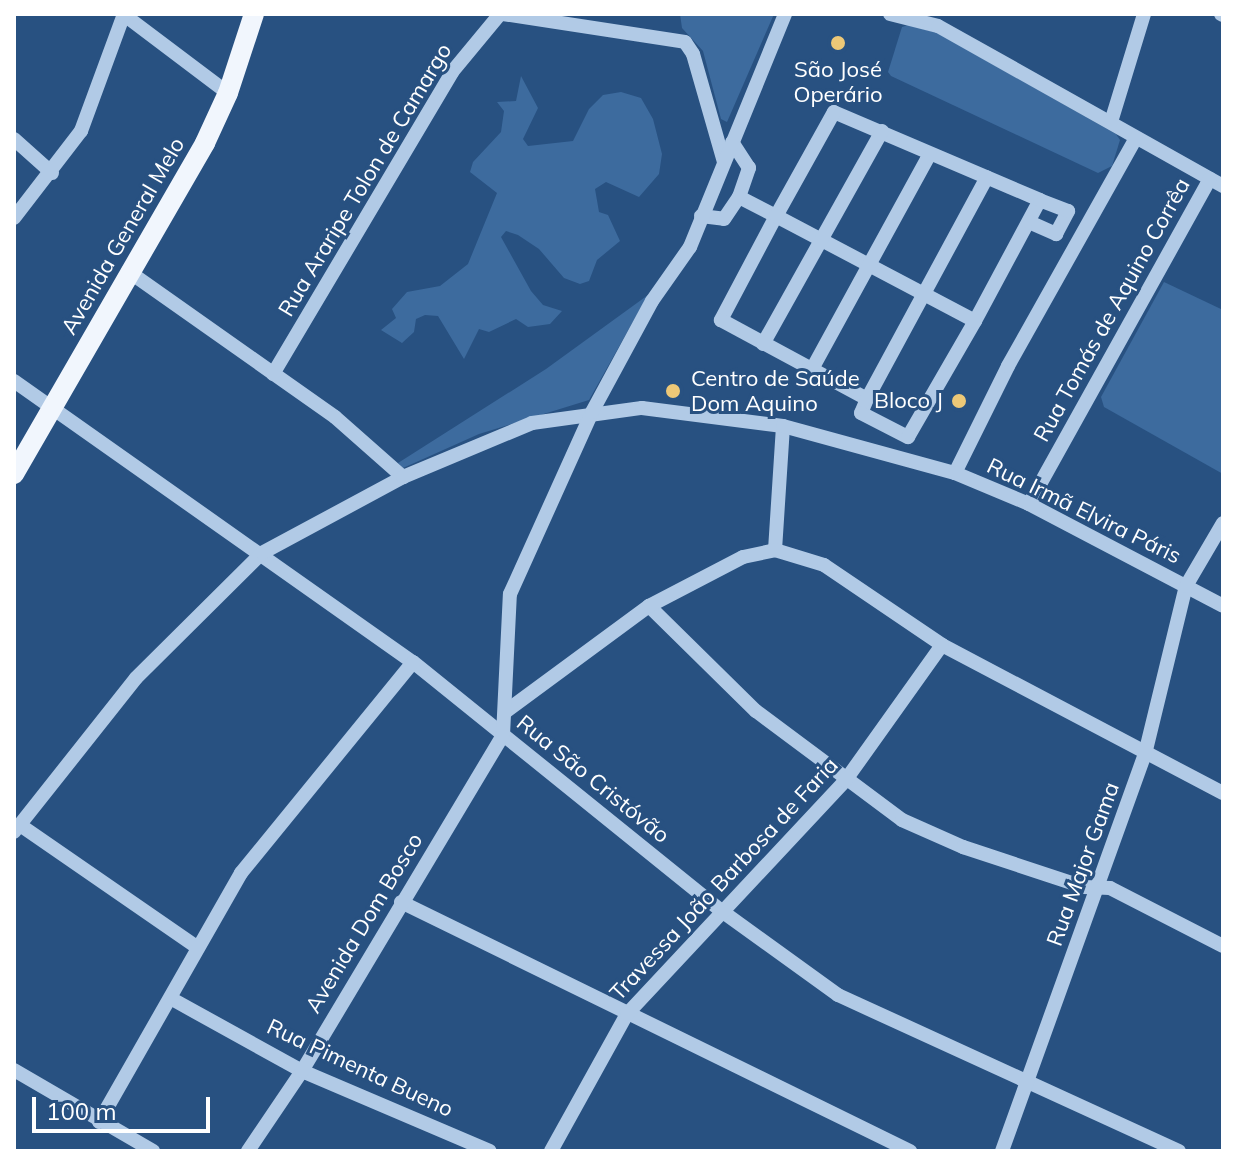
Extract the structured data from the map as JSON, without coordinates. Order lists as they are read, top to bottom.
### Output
{
  "streets": {
    "main road": ["Avenida General Melo"],
    "street": [
      "Rua Araripe Tolon de Camargo",
      "Rua Tomás de Aquino Corrêa",
      "Rua Irmã Elvira Páris",
      "Rua São Cristóvão",
      "Rua Major Gama",
      "Travessa João Barbosa de Faria",
      "Avenida Dom Bosco",
      "Rua Pimenta Bueno"
    ]
  },
  "crossings": [
    ["Avenida General Melo", "Rua São Cristóvão"],
    ["Rua Tomás de Aquino Corrêa", "Rua Irmã Elvira Páris"],
    ["Rua Irmã Elvira Páris", "Rua São Cristóvão"],
    ["Rua Irmã Elvira Páris", "Rua Major Gama"],
    ["Rua Irmã Elvira Páris", "Avenida Dom Bosco"],
    ["Rua São Cristóvão", "Rua Major Gama"],
    ["Rua São Cristóvão", "Travessa João Barbosa de Faria"],
    ["Rua São Cristóvão", "Avenida Dom Bosco"],
    ["Avenida Dom Bosco", "Rua Pimenta Bueno"]
  ],
  "places": ["São José Operário", "Centro de Saúde Dom Aquino", "Bloco J"],
  "scale_bar": "100 m"
}
